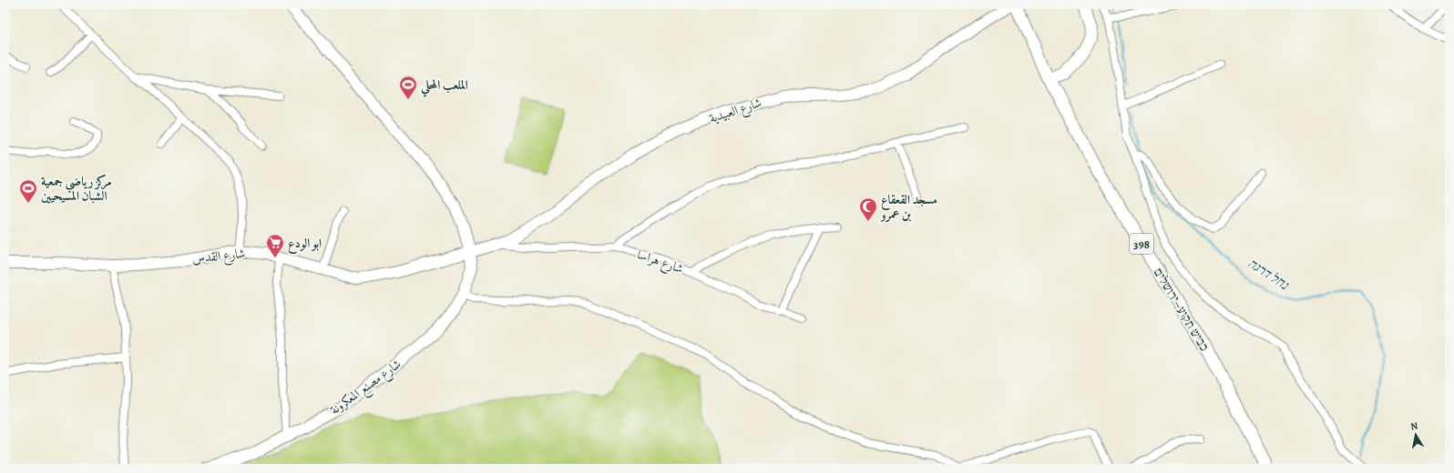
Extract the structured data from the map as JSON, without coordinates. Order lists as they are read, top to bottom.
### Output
{
  "streets": {
    "main road": [
      "شارع العبيدية",
      "398",
      "شارع القدس",
      "כביש תקוע–ירושלים",
      "شارع مصنع المعكرونة"
    ],
    "street": ["شارع هراسا"]
  },
  "crossings": [
    ["شارع العبيدية", "شارع القدس"],
    ["شارع العبيدية", "شارع هراسا"],
    ["شارع العبيدية", "شارع مصنع المعكرونة"],
    ["شارع القدس", "شارع مصنع المعكرونة"]
  ],
  "water": ["נחל דרגה"],
  "places": {
    "sports": ["الملعب المحلي", "مركز رياضي جمعية الشبان المسيحيين"],
    "mosque": ["مسجد القعقاع بن عمرو"],
    "supermarket": ["ابو الودع"]
  },
  "north": "top"
}
